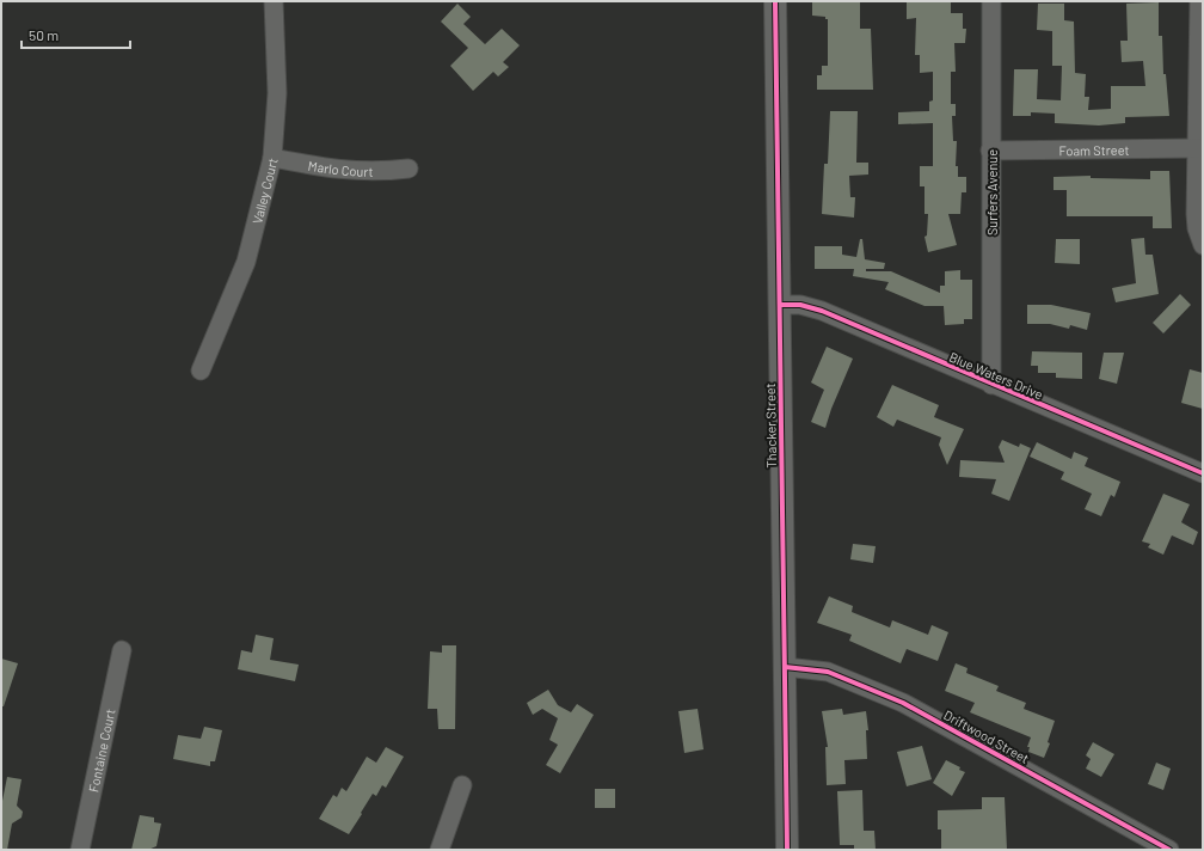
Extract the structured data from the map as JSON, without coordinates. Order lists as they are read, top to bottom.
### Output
{
  "streets": {
    "street": [
      "Foam Street",
      "Marlo Court",
      "Valley Court",
      "Surfers Avenue",
      "Blue Waters Drive",
      "Thacker Street",
      "Driftwood Street",
      "Fontaine Court"
    ]
  },
  "crossings": [
    ["Foam Street", "Surfers Avenue"],
    ["Marlo Court", "Valley Court"],
    ["Surfers Avenue", "Blue Waters Drive"],
    ["Blue Waters Drive", "Thacker Street"],
    ["Thacker Street", "Driftwood Street"]
  ],
  "scale_bar": "50 m"
}
